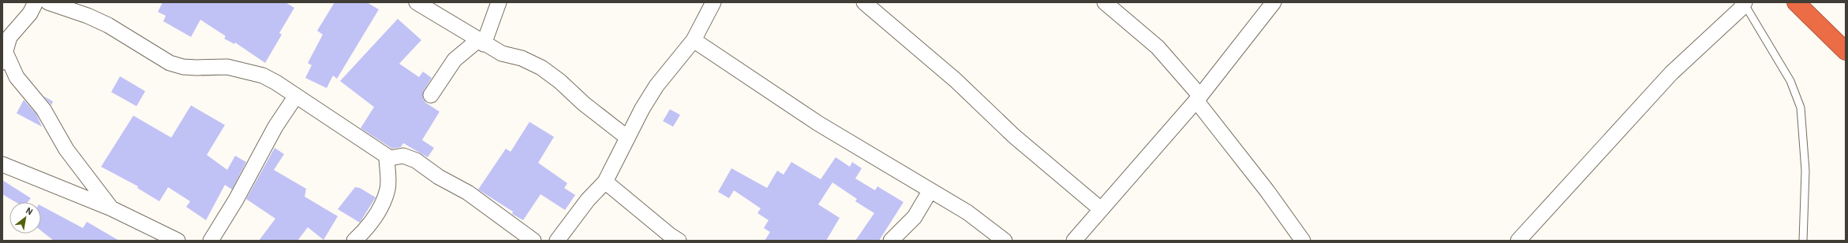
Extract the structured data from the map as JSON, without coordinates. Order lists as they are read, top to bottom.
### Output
{
  "north": "top right"
}
